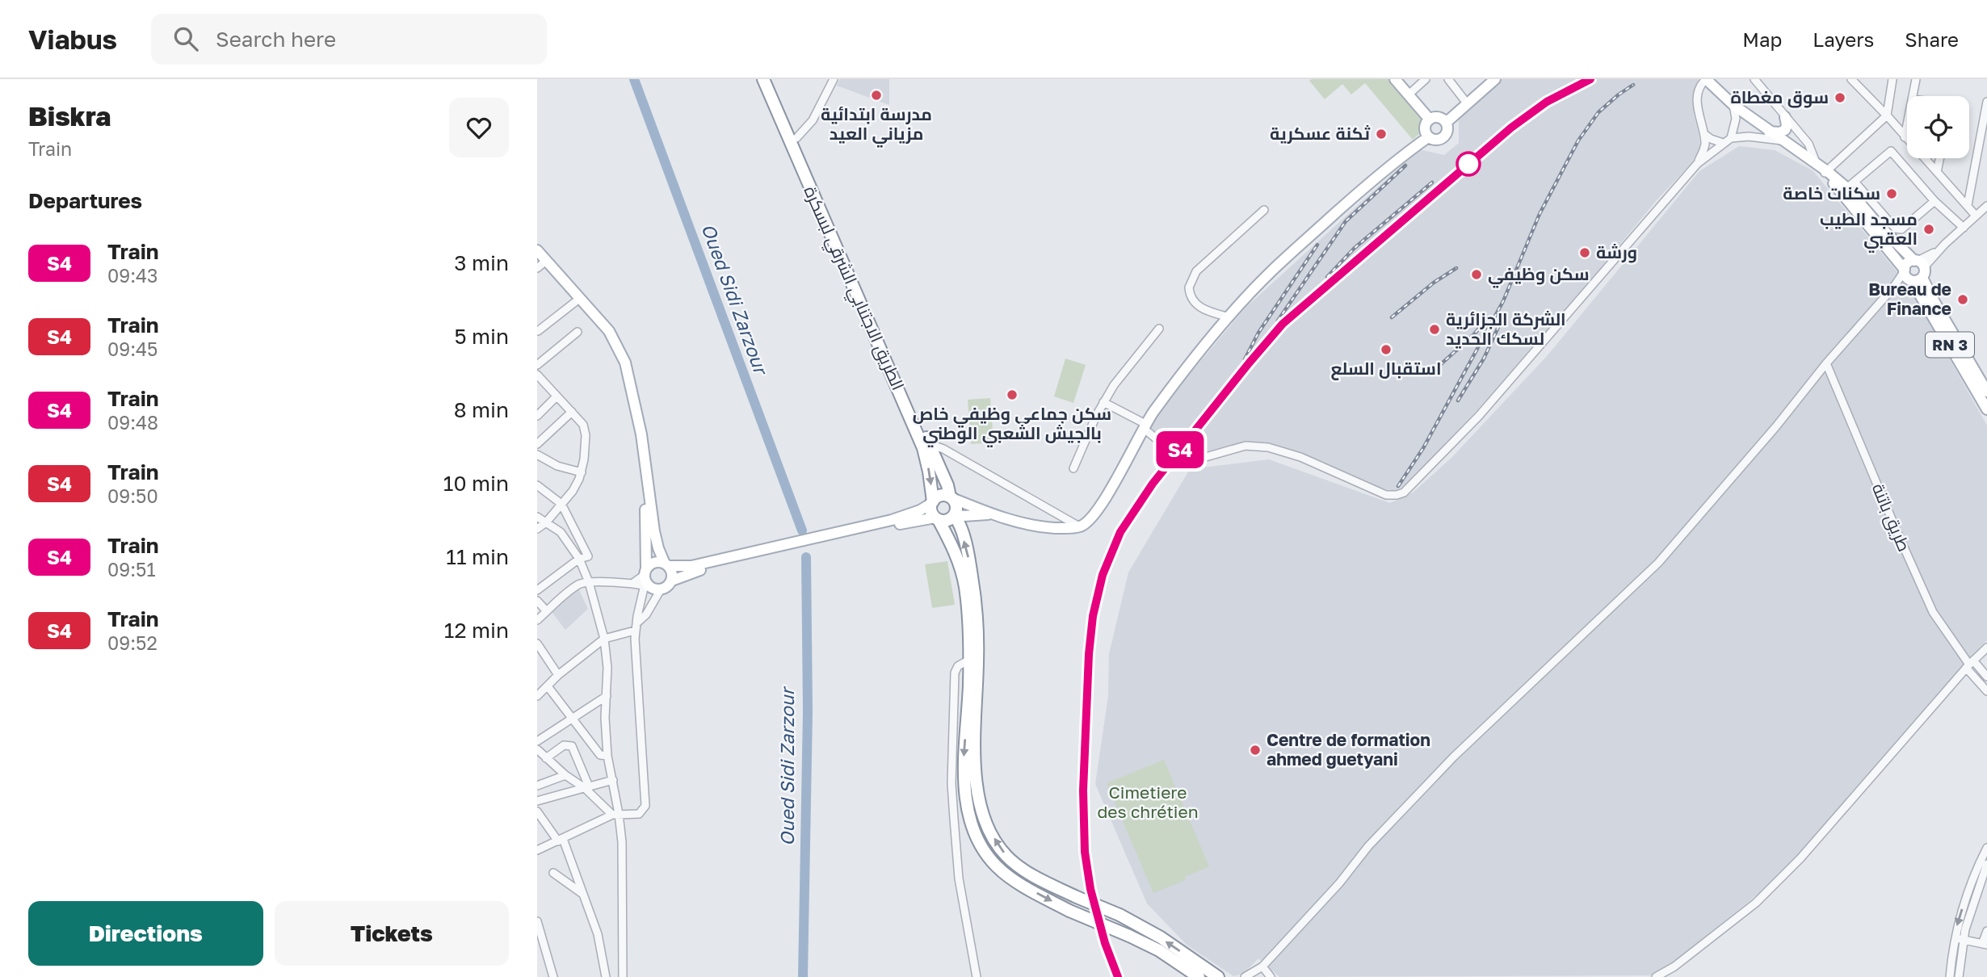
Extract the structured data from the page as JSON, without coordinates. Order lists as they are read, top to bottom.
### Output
{
  "streets": {
    "highway": ["الطريق الاجتنابي الشرقي لبسكرة"],
    "main road": ["RN 3"],
    "street": ["طريق باتنة"]
  },
  "water": ["Oued Sidi Zarzour"],
  "parks": ["Cimetiere des chrétien"],
  "places": [
    "مدرسة ابتدائية مزياني العيد",
    "سوق مغطاة",
    "ثكنة عسكرية",
    "سكنات خاصة",
    "مسجد الطيب العقبي",
    "ورشة",
    "سكن وظيفي",
    "Bureau de Finance",
    "الشركة الجزائرية لسكك الحديد",
    "استقبال السلع",
    "سكن جماعي وظيفي خاص بالجيش الشعبي الوطني",
    "Centre de formation ahmed guetyani"
  ],
  "page": {
    "header": "Viabus",
    "search": "Search here",
    "nav": ["Map", "Layers", "Share"],
    "heading": [
      ["Biskra", "Train"],
      "Departures"
    ],
    "on_map": "S4",
    "list": [
      {
        "mark": "S4",
        "name": "Train",
        "note": "09:43",
        "value": "3 min"
      },
      {
        "mark": "S4",
        "name": "Train",
        "note": "09:45",
        "value": "5 min"
      },
      {
        "mark": "S4",
        "name": "Train",
        "note": "09:48",
        "value": "8 min"
      },
      {
        "mark": "S4",
        "name": "Train",
        "note": "09:50",
        "value": "10 min"
      },
      {
        "mark": "S4",
        "name": "Train",
        "note": "09:51",
        "value": "11 min"
      },
      {
        "mark": "S4",
        "name": "Train",
        "note": "09:52",
        "value": "12 min"
      }
    ],
    "buttons": ["Directions", "Tickets"]
  }
}
